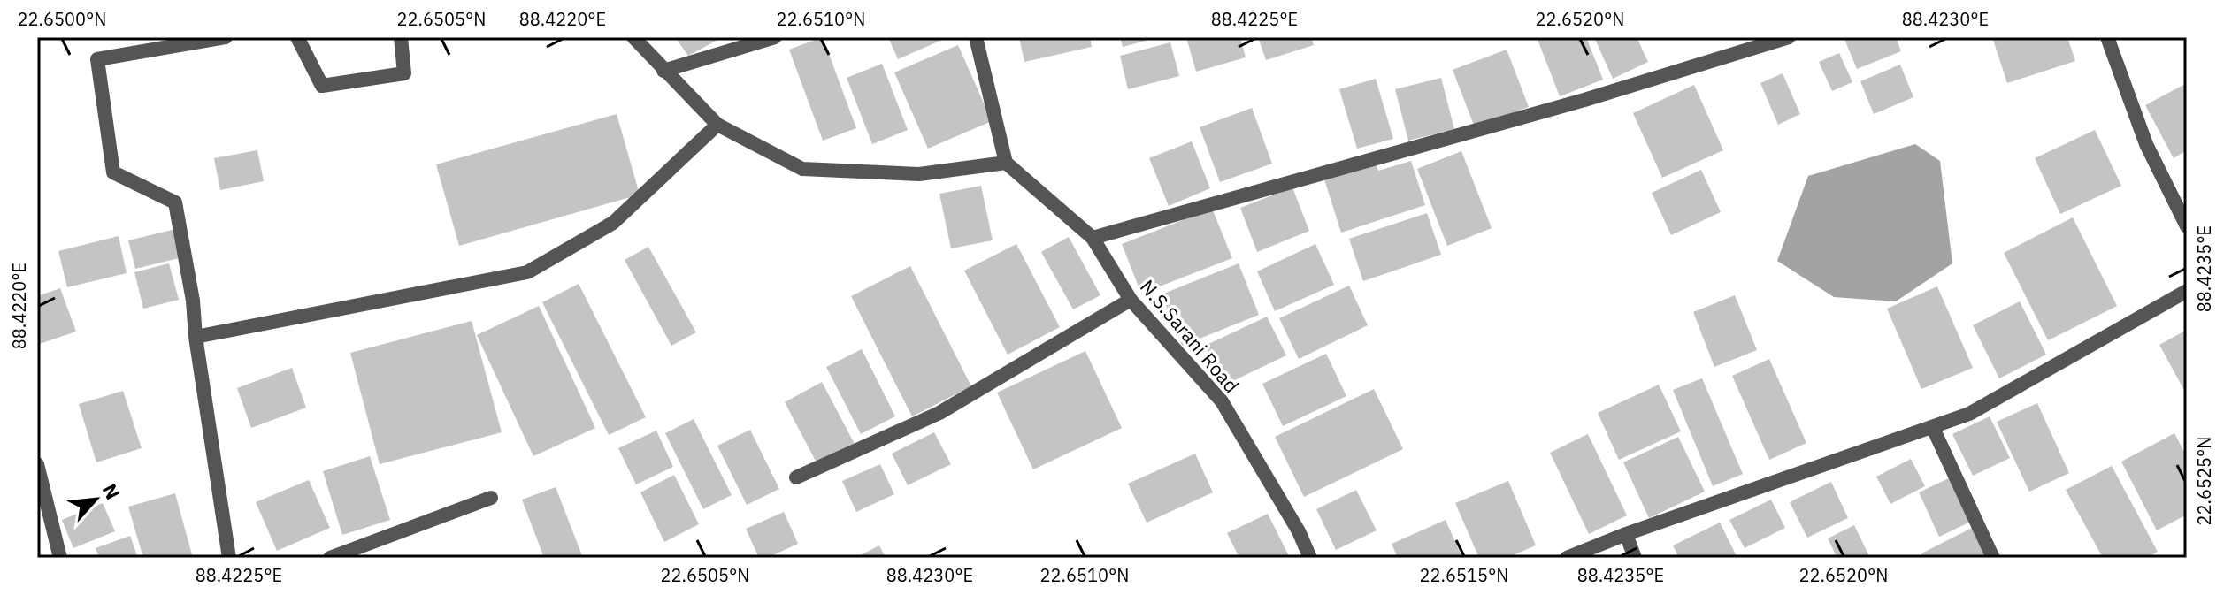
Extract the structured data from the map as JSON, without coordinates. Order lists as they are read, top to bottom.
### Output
{
  "streets": {
    "street": ["N.S.Sarani Road"]
  },
  "north": "top right",
  "coordinates": [
    "22.6500°N",
    "22.6505°N",
    "88.4220°E",
    "22.6510°N",
    "88.4225°E",
    "22.6520°N",
    "88.4230°E",
    "88.4235°E",
    "22.6525°N",
    "22.6515°N"
  ]
}
